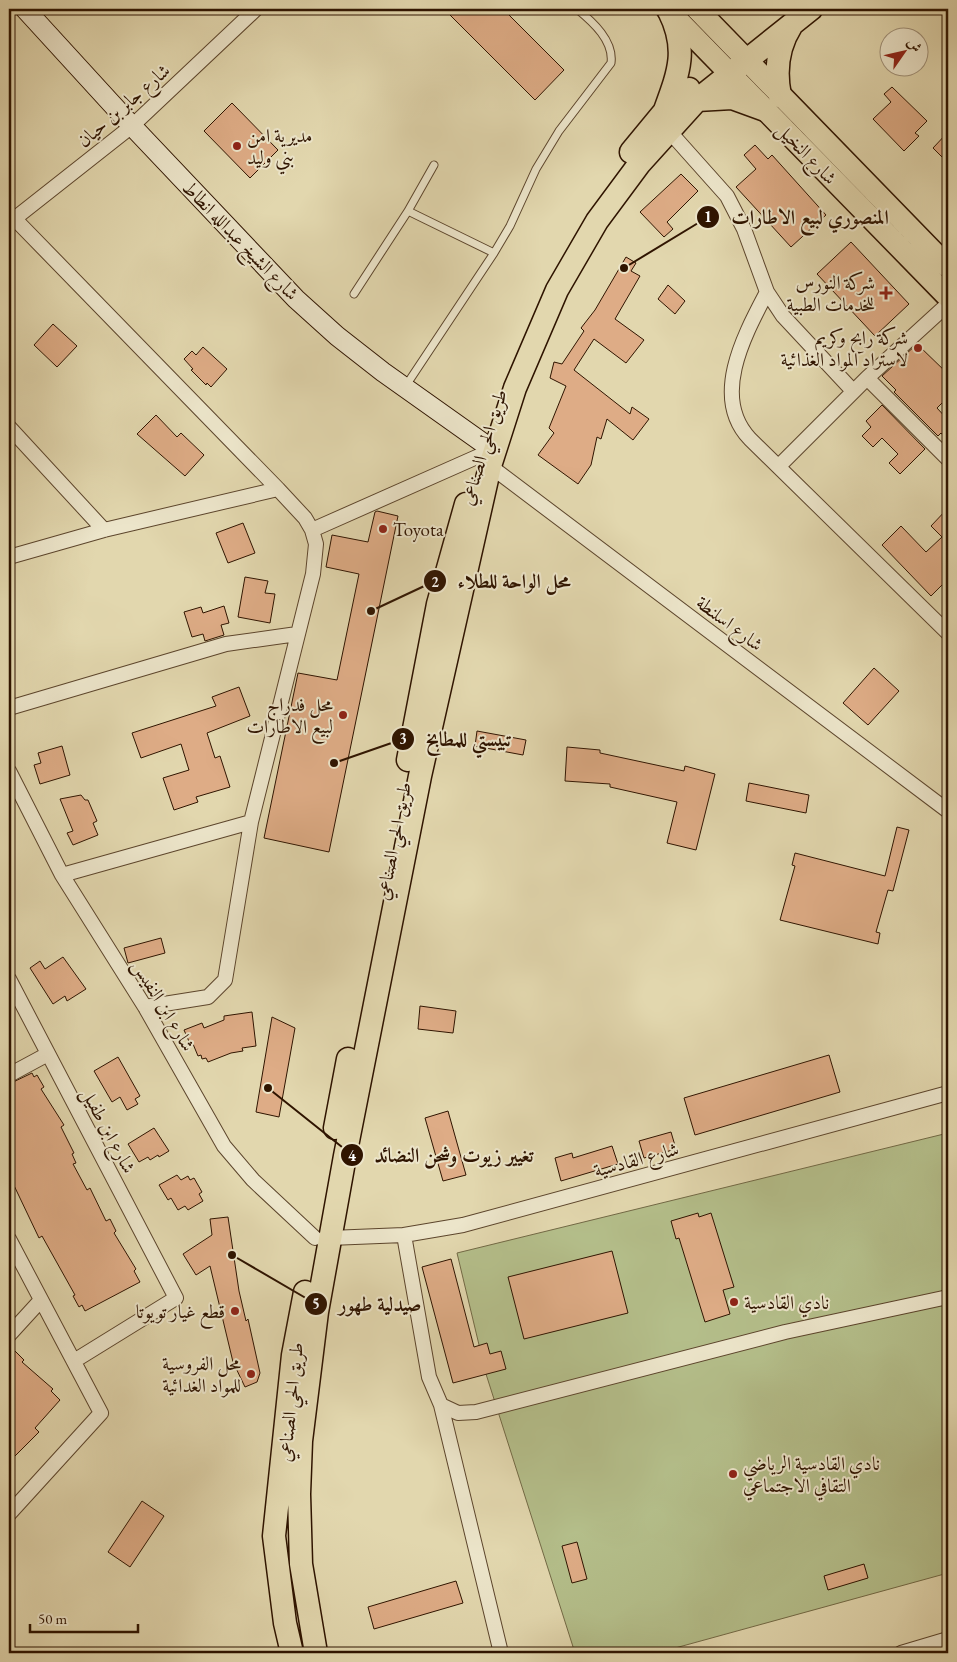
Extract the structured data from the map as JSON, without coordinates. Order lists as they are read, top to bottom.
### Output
{
  "streets": {
    "highway": ["طريق الحي الصناعي"],
    "main road": ["شارع النخيل", "شارع الشيخ عبدالله انطاط"],
    "street": [
      "شارع جابر بن حيان",
      "شارع اسلنطة",
      "شارع ابن النفيس",
      "شارع ابن طفيل",
      "شارع القادسية"
    ]
  },
  "crossings": [
    ["شارع جابر بن حيان", "شارع الشيخ عبدالله انطاط"],
    ["شارع النخيل", "طريق الحي الصناعي"],
    ["شارع الشيخ عبدالله انطاط", "طريق الحي الصناعي"],
    ["شارع الشيخ عبدالله انطاط", "شارع اسلنطة"],
    ["طريق الحي الصناعي", "شارع اسلنطة"],
    ["طريق الحي الصناعي", "شارع ابن النفيس"],
    ["طريق الحي الصناعي", "شارع القادسية"],
    ["شارع ابن النفيس", "شارع القادسية"]
  ],
  "places": {
    "other": [
      "مديرية امن بني وليد",
      "المنصوري لبيع الاطارات",
      "شركة رابح وكريم لاستراد المواد الغذائية",
      "Toyota",
      "محل الواحة للطلاء",
      "محل فدراج لبيع الاطارات",
      "تبيستي للمطابخ",
      "تغيير زيوت وشحن النضائد",
      "صيدلية طهور",
      "نادي القادسية",
      "قطع غيار تويوتا",
      "محل الفروسية للمواد الغدائية",
      "نادي القادسية الرياضي التقافي الاجتماعي"
    ],
    "health": ["شركة النورس للخدمات الطبية"]
  },
  "scale_bar": "50 m",
  "north": "top right"
}
